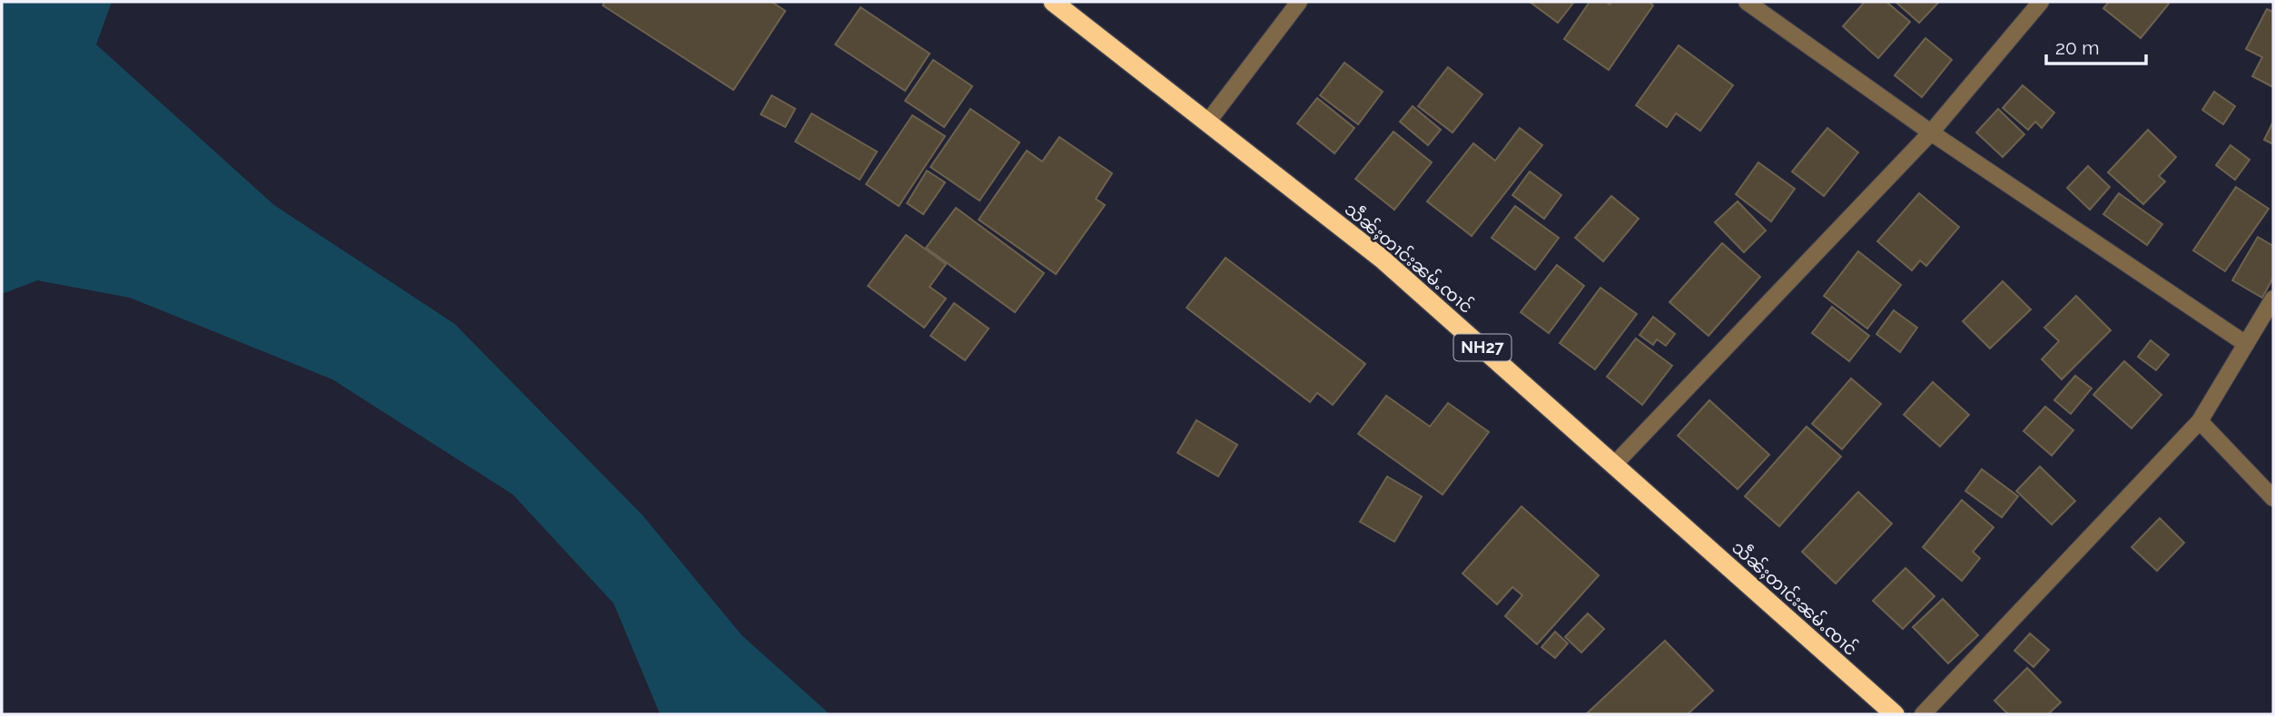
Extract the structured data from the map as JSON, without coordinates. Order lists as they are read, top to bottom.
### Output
{
  "streets": {
    "highway": ["သဵၼ်ႈတၢင်းၼမ်ႉၸၢင်", "NH27"]
  },
  "scale_bar": "20 m"
}
